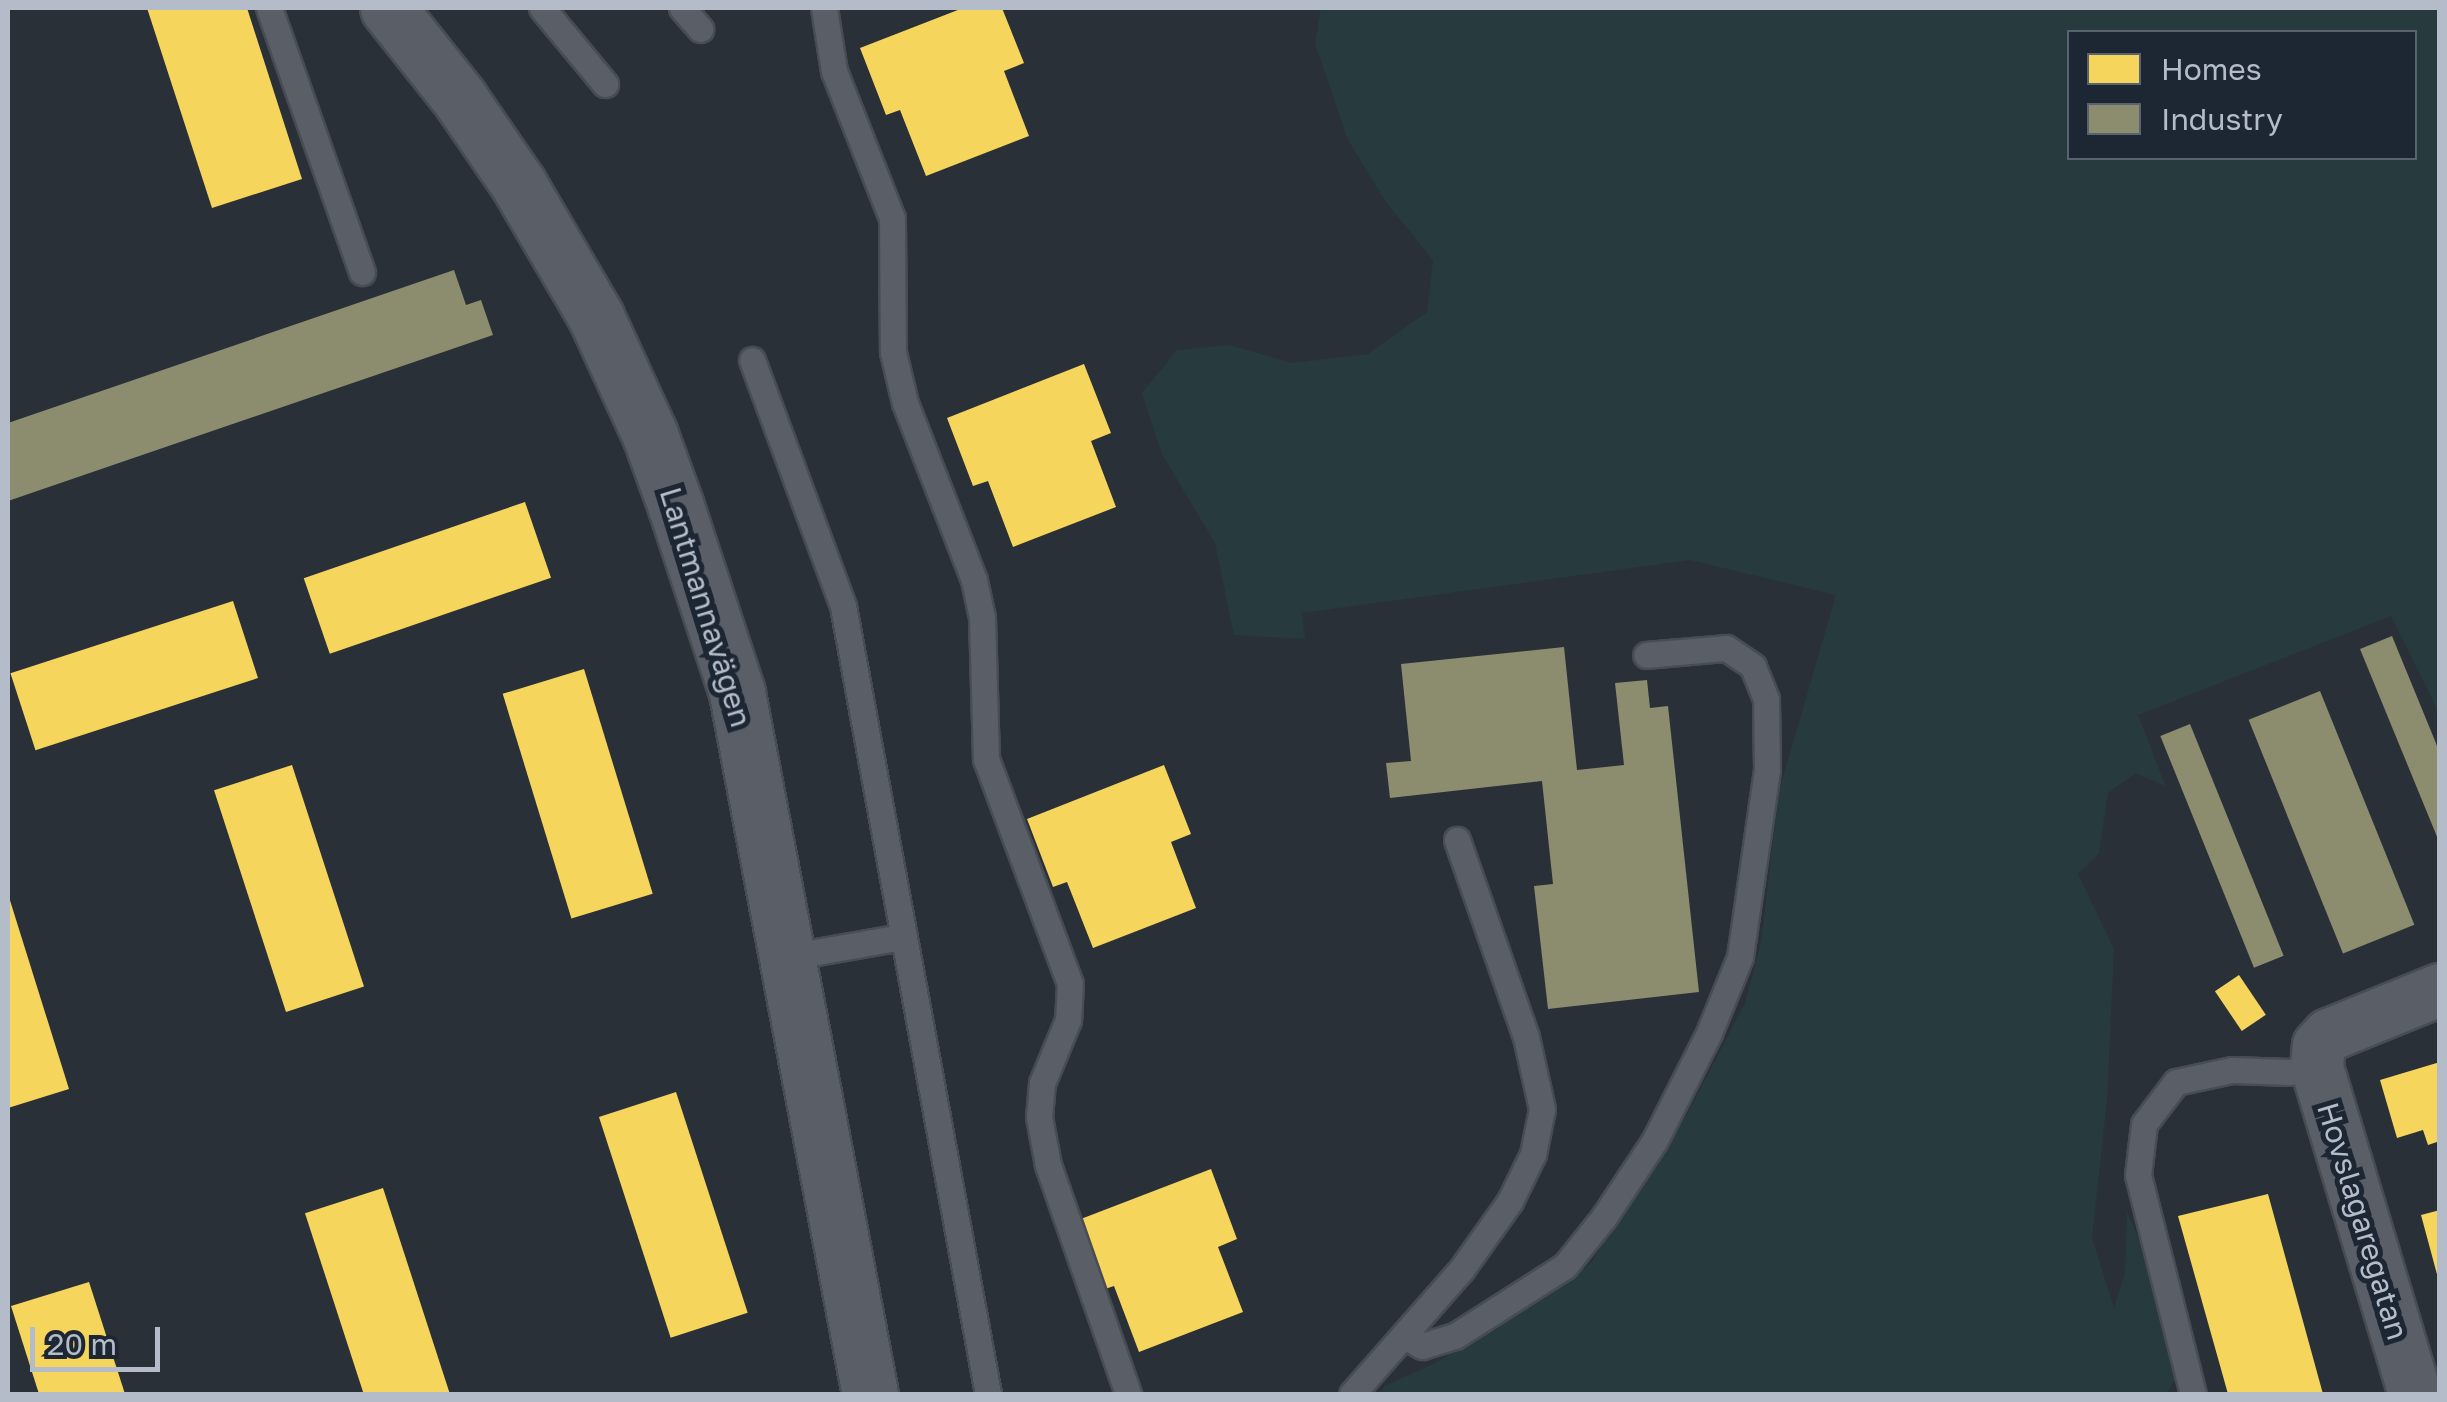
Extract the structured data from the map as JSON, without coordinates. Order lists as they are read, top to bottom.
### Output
{
  "streets": {
    "street": ["Lantmannavägen", "Hovslagaregatan"]
  },
  "legend": ["Homes", "Industry"],
  "scale_bar": "20 m"
}
